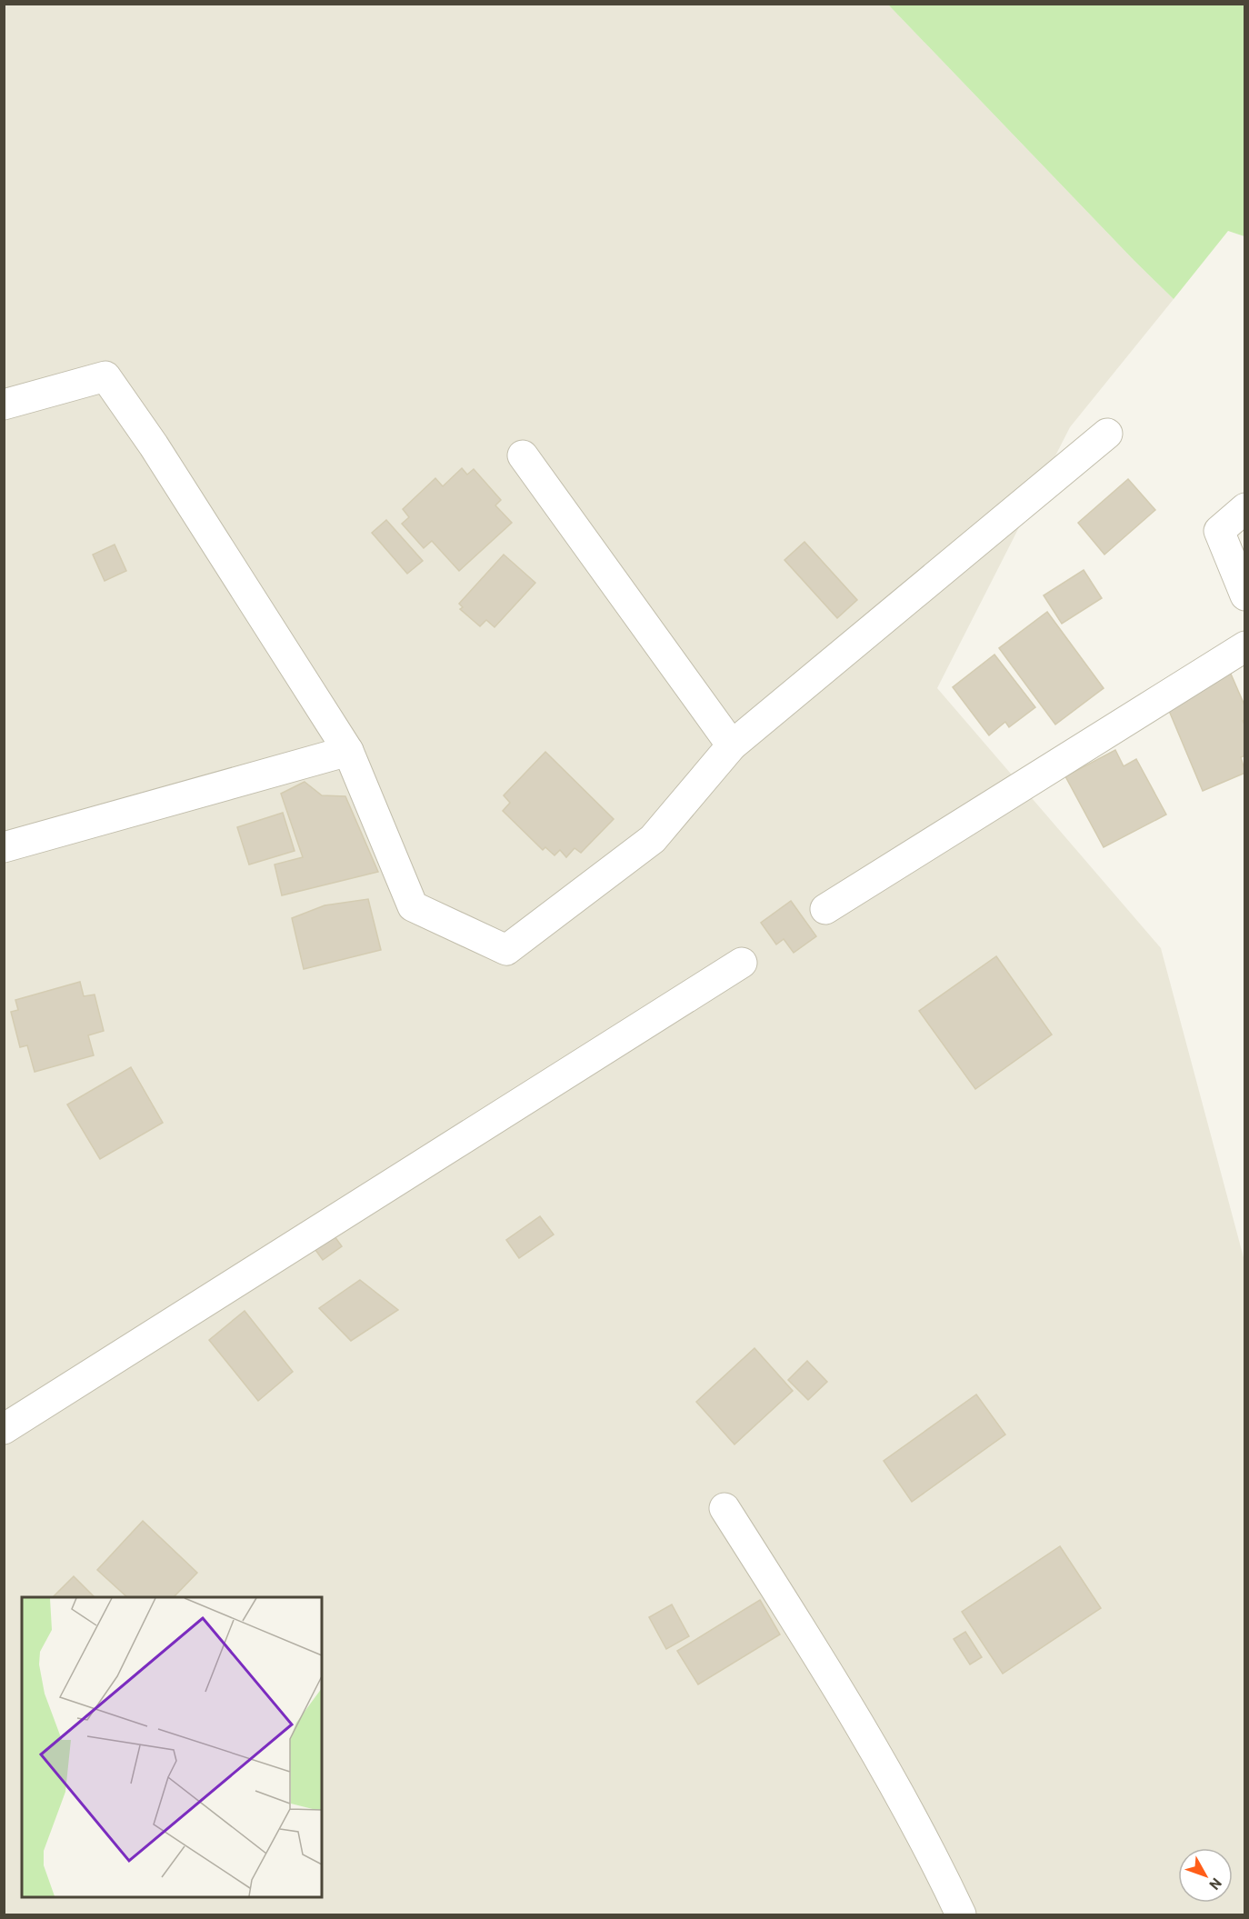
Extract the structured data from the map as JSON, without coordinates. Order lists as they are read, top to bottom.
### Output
{
  "north": "bottom right"
}
